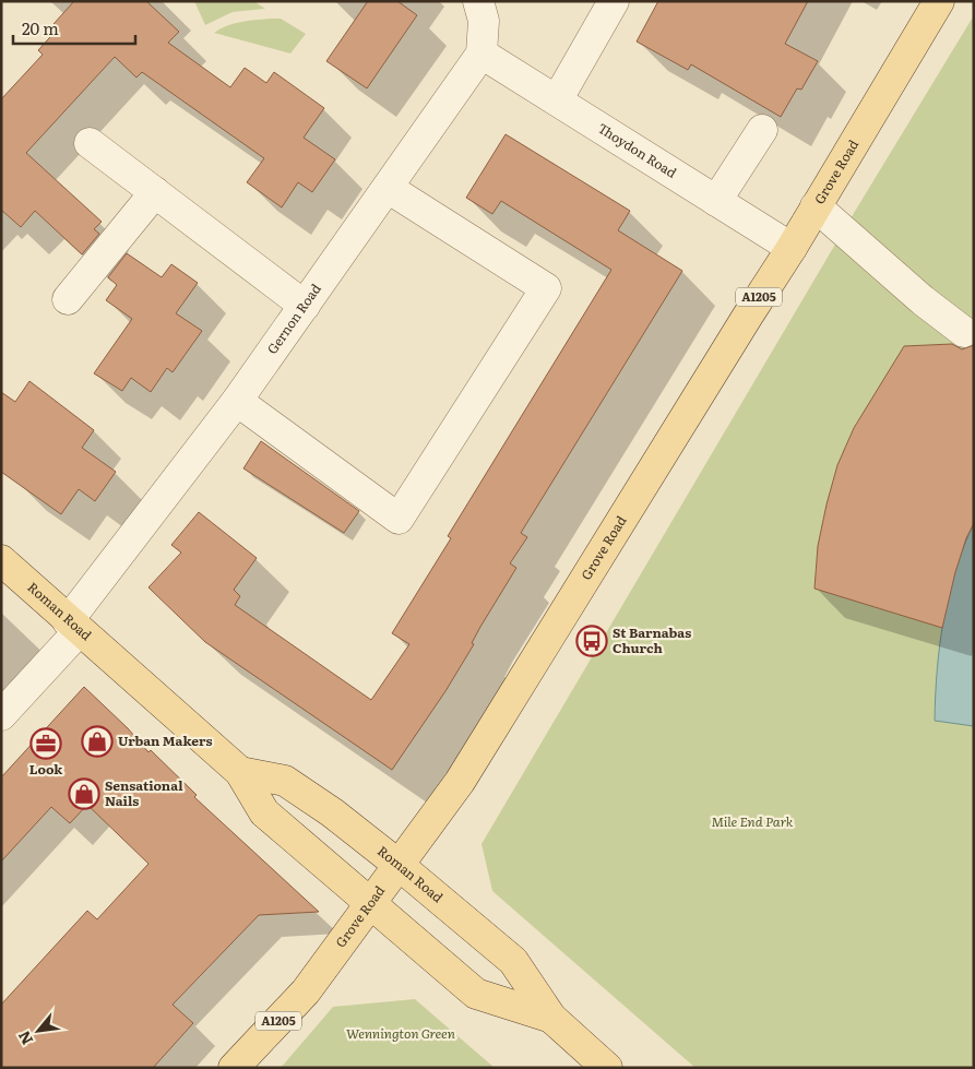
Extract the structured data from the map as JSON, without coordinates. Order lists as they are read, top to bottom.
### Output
{
  "streets": {
    "main road": ["Grove Road", "A1205", "Roman Road"],
    "street": ["Thoydon Road", "Gernon Road"]
  },
  "crossings": [
    ["Thoydon Road", "Grove Road"],
    ["Thoydon Road", "Gernon Road"],
    ["Grove Road", "Roman Road"],
    ["Gernon Road", "Roman Road"]
  ],
  "parks": ["Mile End Park", "Wennington Green"],
  "places": {
    "bus stop": ["St Barnabas Church"],
    "shop": ["Urban Makers", "Sensational Nails"],
    "office": ["Look"]
  },
  "scale_bar": "20 m",
  "north": "bottom left"
}
